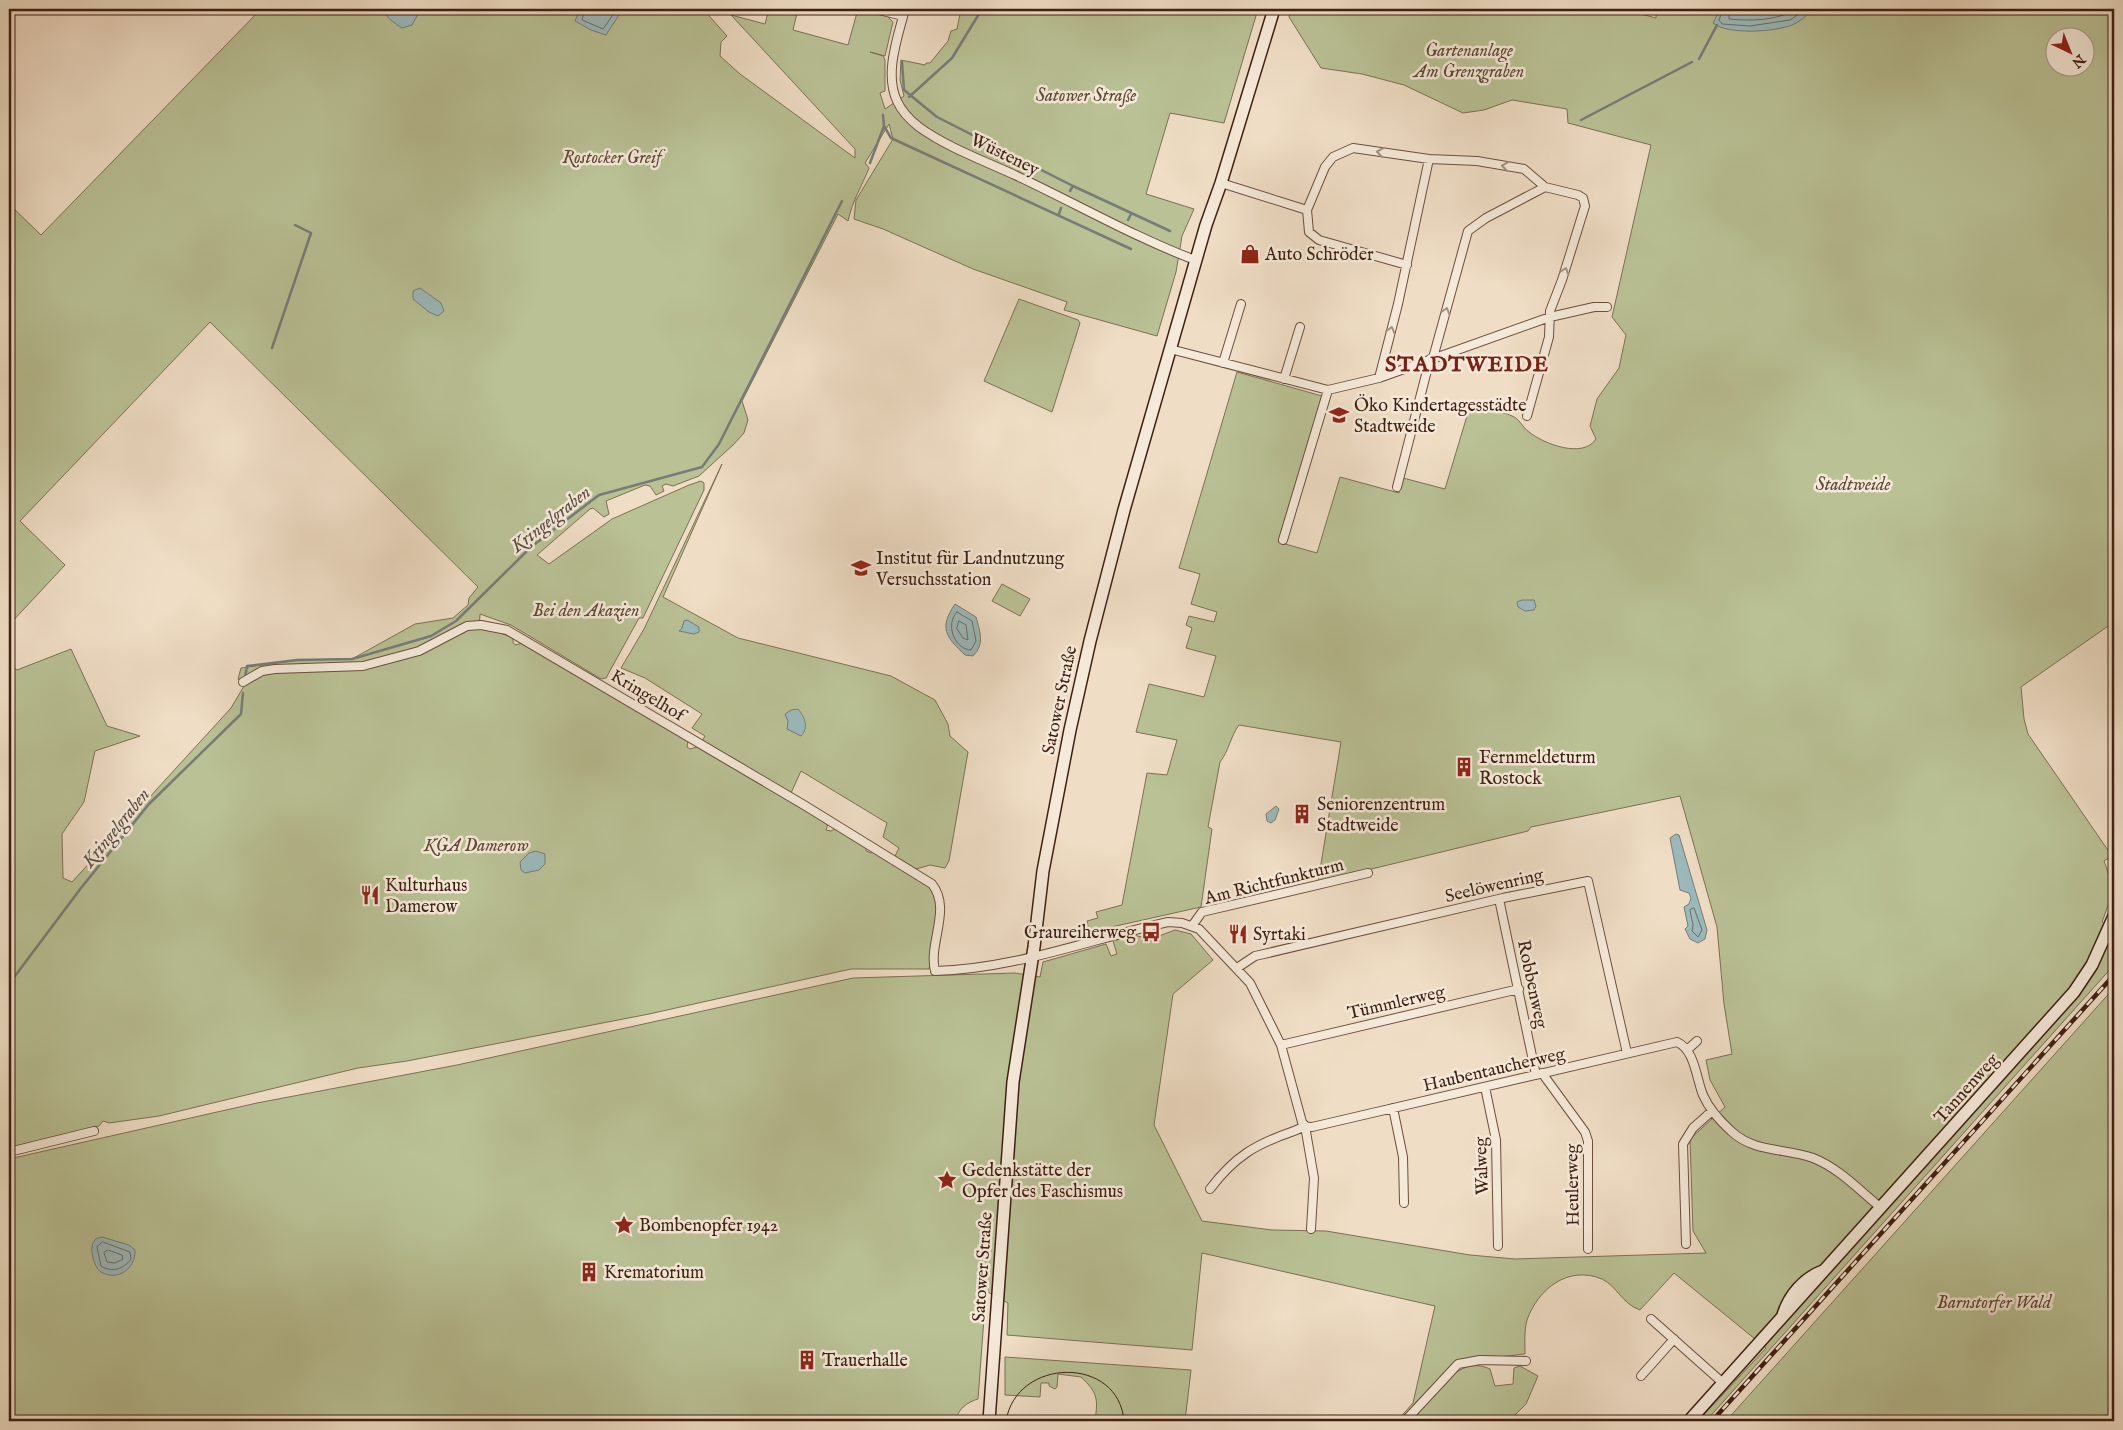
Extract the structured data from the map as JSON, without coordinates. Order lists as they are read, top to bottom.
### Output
{
  "streets": {
    "main road": ["Satower Straße", "Tannenweg"],
    "street": [
      "Wüsteney",
      "Kringelhof",
      "Am Richtfunkturm",
      "Seelöwenring",
      "Robbenweg",
      "Tümmlerweg",
      "Haubentaucherweg",
      "Walweg",
      "Heulerweg"
    ]
  },
  "crossings": [
    ["Wüsteney", "Satower Straße"],
    ["Kringelhof", "Satower Straße"],
    ["Seelöwenring", "Robbenweg"],
    ["Seelöwenring", "Haubentaucherweg"],
    ["Robbenweg", "Tümmlerweg"],
    ["Robbenweg", "Haubentaucherweg"],
    ["Robbenweg", "Heulerweg"],
    ["Haubentaucherweg", "Walweg"],
    ["Haubentaucherweg", "Heulerweg"]
  ],
  "districts": ["STADTWEIDE"],
  "water": ["Kringelgraben"],
  "parks": [
    "Gartenanlage Am Grenzgraben",
    "Satower Straße",
    "Rostocker Greif",
    "Stadtweide",
    "Bei den Akazien",
    "KGA Damerow",
    "Barnstorfer Wald"
  ],
  "places": {
    "shop": ["Auto Schröder"],
    "school or university": ["Öko Kindertagesstädte Stadtweide", "Institut für Landnutzung Versuchsstation"],
    "building": [
      "Fernmeldeturm Rostock",
      "Seniorenzentrum Stadtweide",
      "Krematorium",
      "Trauerhalle"
    ],
    "restaurant": ["Kulturhaus Damerow", "Syrtaki"],
    "bus stop": ["Graureiherweg"],
    "place": ["Gedenkstätte der Opfer des Faschismus", "Bombenopfer 1942"]
  },
  "north": "bottom right"
}
